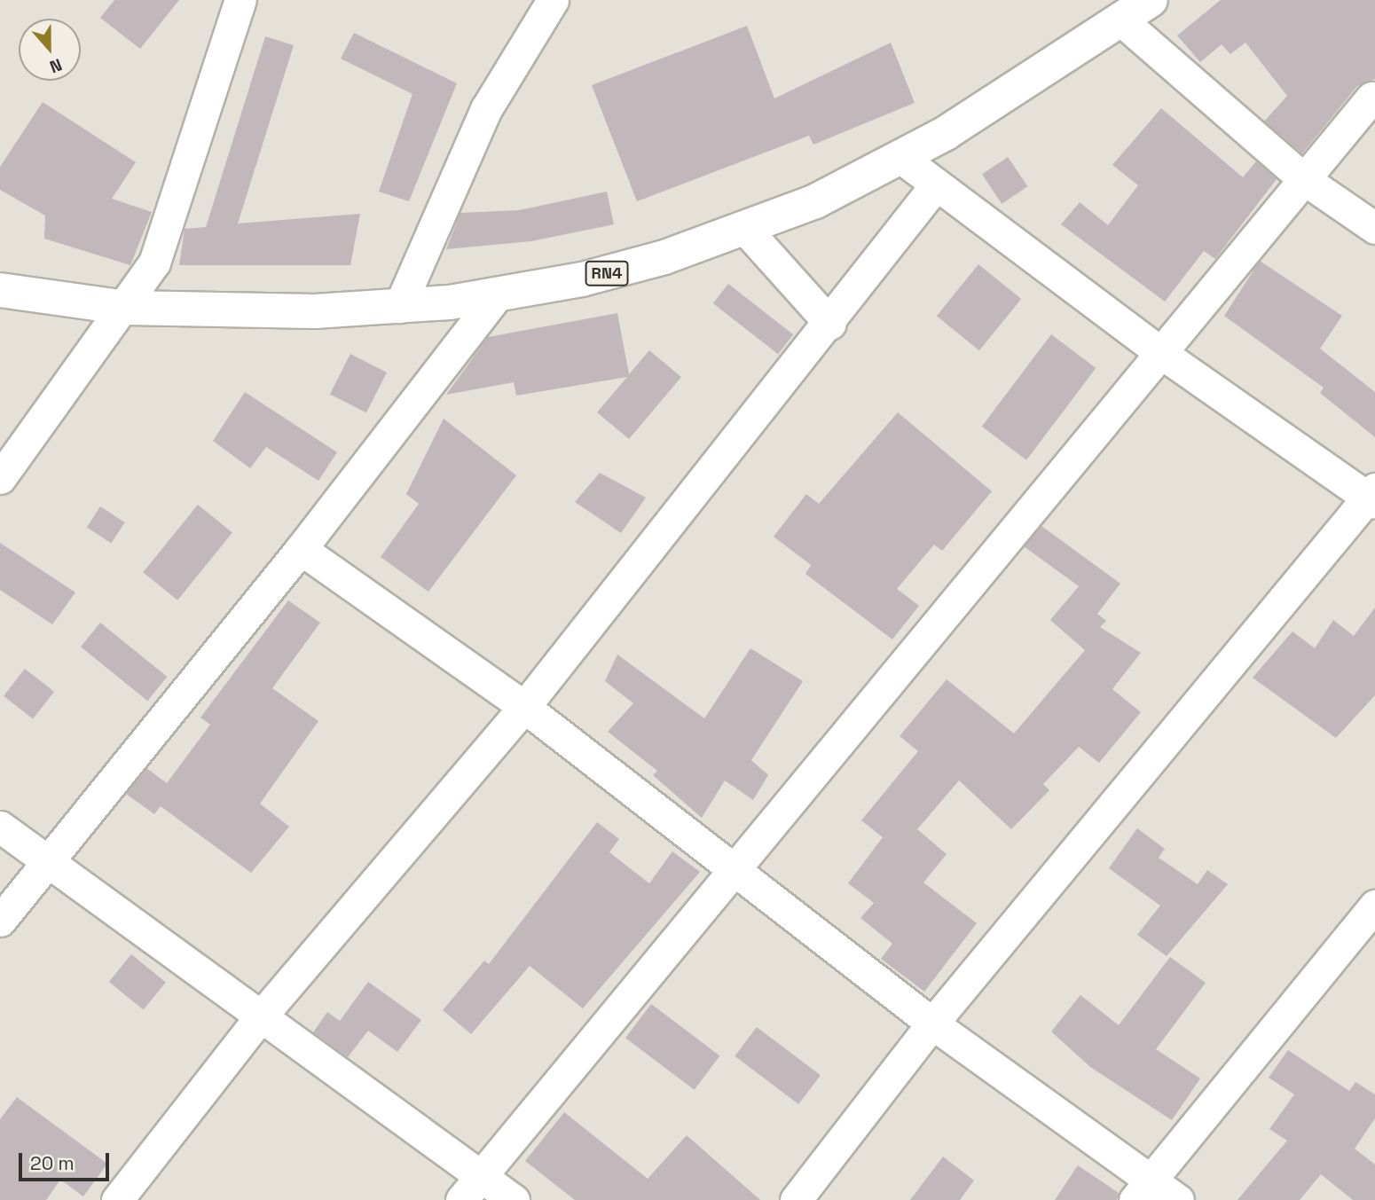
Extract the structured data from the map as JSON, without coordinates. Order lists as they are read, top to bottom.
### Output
{
  "streets": {
    "highway": ["RN4"]
  },
  "scale_bar": "20 m",
  "north": "bottom"
}
